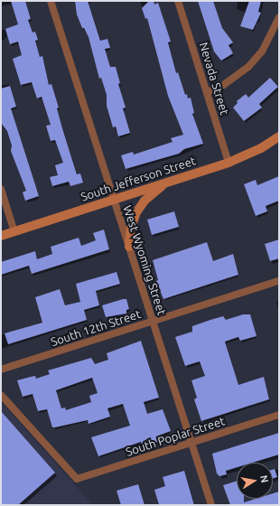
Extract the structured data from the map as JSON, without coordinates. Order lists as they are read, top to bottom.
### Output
{
  "streets": {
    "main road": ["South Jefferson Street"],
    "street": [
      "Nevada Street",
      "West Wyoming Street",
      "South 12th Street",
      "South Poplar Street"
    ]
  },
  "crossings": [
    ["Nevada Street", "South Jefferson Street"],
    ["South Jefferson Street", "West Wyoming Street"],
    ["West Wyoming Street", "South 12th Street"],
    ["West Wyoming Street", "South Poplar Street"]
  ],
  "north": "right"
}
